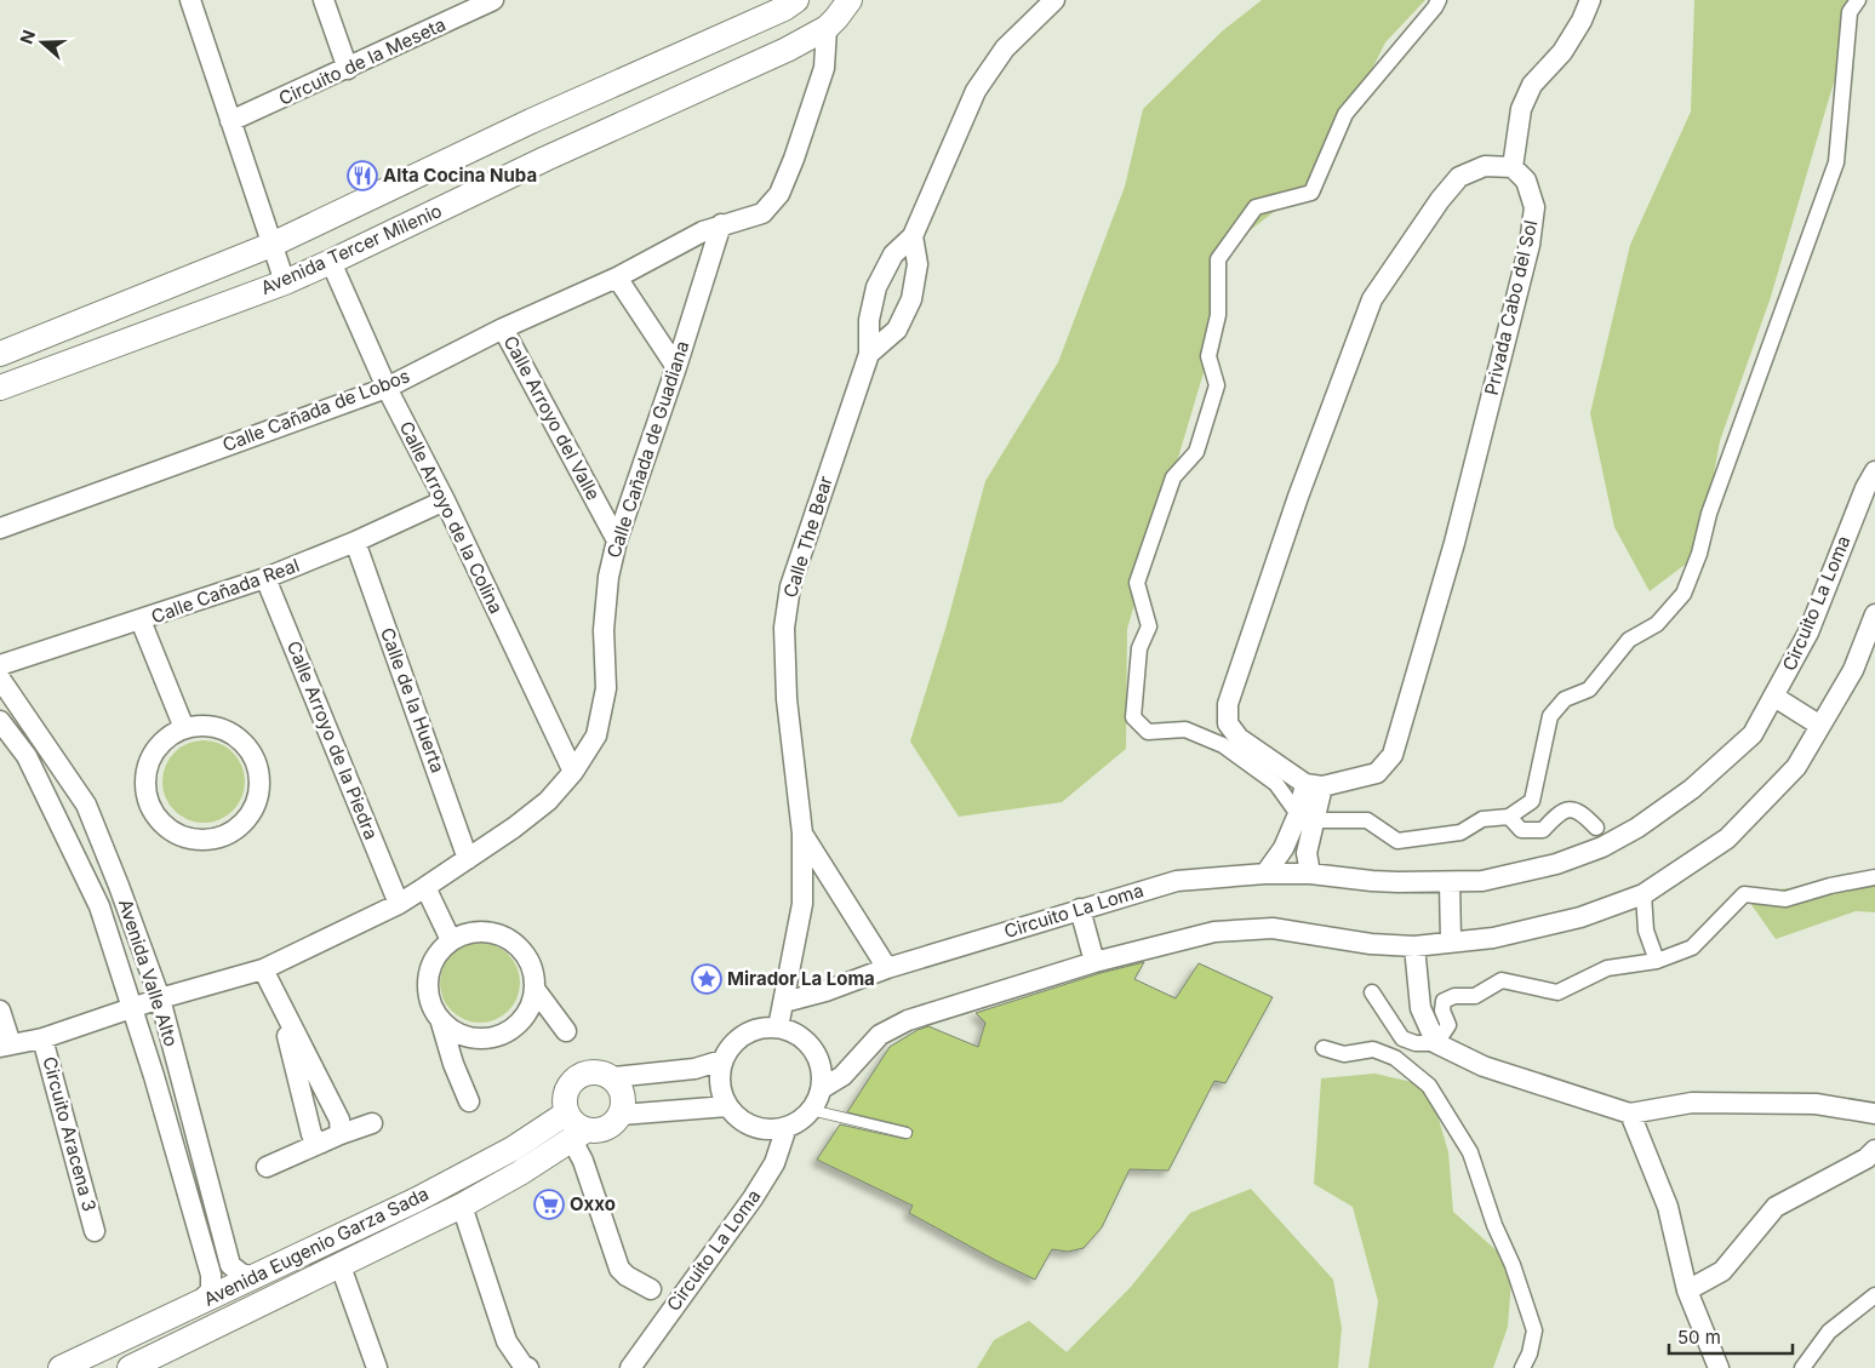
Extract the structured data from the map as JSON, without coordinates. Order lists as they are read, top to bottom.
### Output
{
  "streets": {
    "street": [
      "Circuito de la Meseta",
      "Avenida Tercer Milenio",
      "Privada Cabo del Sol",
      "Calle Cañada de Lobos",
      "Calle Arroyo del Valle",
      "Calle Cañada de Guadiana",
      "Calle Arroyo de la Colina",
      "Calle The Bear",
      "Calle Cañada Real",
      "Circuito La Loma",
      "Calle de la Huerta",
      "Calle Arroyo de la Piedra",
      "Avenida Valle Alto",
      "Circuito Aracena 3",
      "Avenida Eugenio Garza Sada"
    ]
  },
  "crossings": [
    ["Avenida Tercer Milenio", "Calle Arroyo de la Colina"],
    ["Calle Cañada de Lobos", "Calle Arroyo del Valle"],
    ["Calle Cañada de Lobos", "Calle Cañada de Guadiana"],
    ["Calle Cañada de Lobos", "Calle Arroyo de la Colina"],
    ["Calle Arroyo del Valle", "Calle Cañada de Guadiana"],
    ["Calle Cañada de Guadiana", "Calle Arroyo de la Colina"],
    ["Calle Cañada de Guadiana", "Calle de la Huerta"],
    ["Calle Cañada de Guadiana", "Calle Arroyo de la Piedra"],
    ["Calle Cañada de Guadiana", "Avenida Valle Alto"],
    ["Calle Cañada de Guadiana", "Circuito Aracena 3"],
    ["Calle Arroyo de la Colina", "Calle Cañada Real"],
    ["Calle The Bear", "Circuito La Loma"],
    ["Calle Cañada Real", "Calle de la Huerta"],
    ["Calle Cañada Real", "Calle Arroyo de la Piedra"],
    ["Avenida Valle Alto", "Avenida Eugenio Garza Sada"]
  ],
  "places": {
    "restaurant": ["Alta Cocina Nuba"],
    "place": ["Mirador La Loma"],
    "supermarket": ["Oxxo"]
  },
  "scale_bar": "50 m",
  "north": "left"
}
